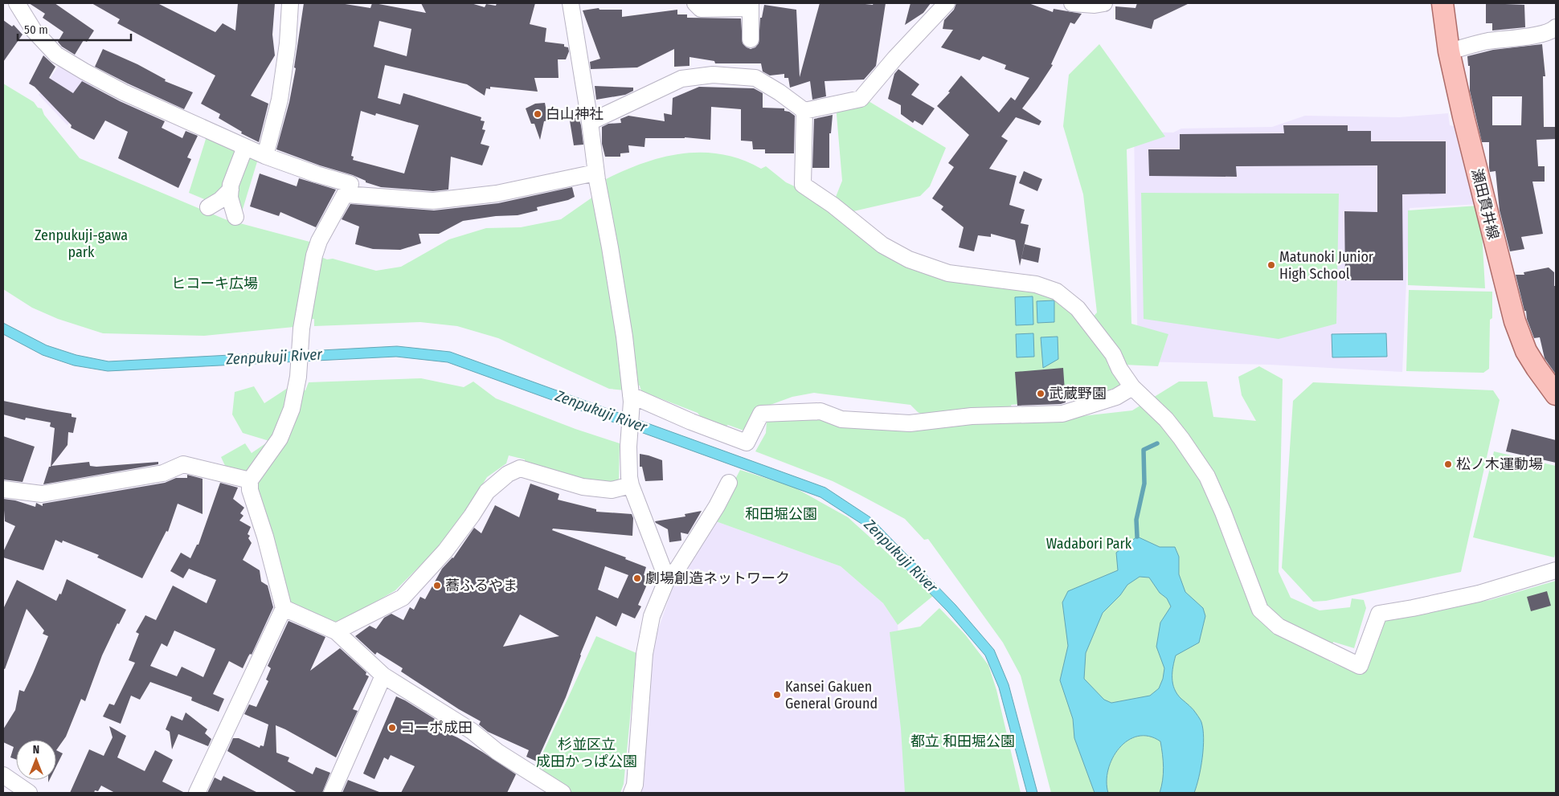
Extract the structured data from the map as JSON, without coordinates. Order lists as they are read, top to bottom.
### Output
{
  "streets": {
    "main road": ["瀬田貫井線"]
  },
  "water": ["Zenpukuji River"],
  "parks": [
    "Zenpukuji-gawa park",
    "ヒコーキ広場",
    "和田堀公園",
    "Wadabori Park",
    "都立 和田堀公園",
    "杉並区立 成田かっぱ公園"
  ],
  "places": [
    "白山神社",
    "Matunoki Junior High School",
    "武蔵野園",
    "松ノ木運動場",
    "劇場創造ネットワーク",
    "蕎ふるやま",
    "Kansei Gakuen General Ground",
    "コーポ成田"
  ],
  "scale_bar": "50 m",
  "north": "top"
}
